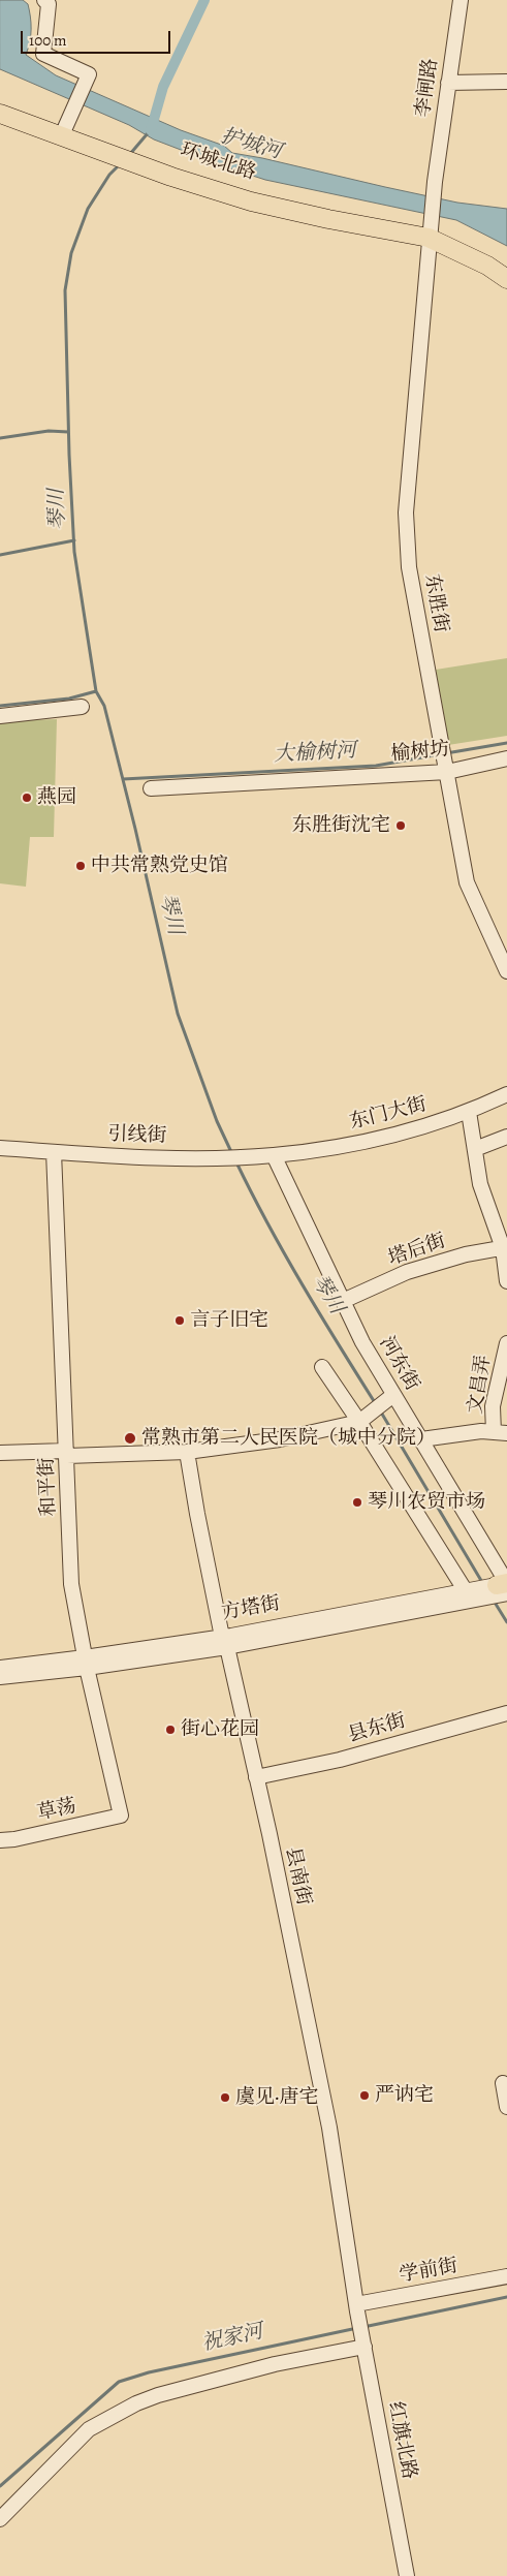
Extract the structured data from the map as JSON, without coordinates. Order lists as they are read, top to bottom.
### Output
{
  "streets": {
    "main road": ["环城北路"],
    "street": [
      "李闸路",
      "东胜街",
      "榆树坊",
      "东门大街",
      "引线街",
      "塔后街",
      "河东街",
      "文昌弄",
      "和平街",
      "方塔街",
      "县东街",
      "草荡",
      "县南街",
      "学前街",
      "红旗北路"
    ]
  },
  "crossings": [
    ["李闸路", "环城北路"],
    ["李闸路", "东胜街"],
    ["环城北路", "东胜街"],
    ["东胜街", "榆树坊"],
    ["东门大街", "引线街"],
    ["东门大街", "河东街"],
    ["引线街", "河东街"],
    ["引线街", "和平街"],
    ["塔后街", "河东街"],
    ["河东街", "方塔街"],
    ["和平街", "方塔街"],
    ["和平街", "草荡"],
    ["方塔街", "县南街"],
    ["县东街", "县南街"],
    ["县南街", "学前街"],
    ["县南街", "红旗北路"],
    ["学前街", "红旗北路"]
  ],
  "water": [
    "护城河",
    "琴川",
    "大榆树河",
    "祝家河"
  ],
  "places": [
    "燕园",
    "东胜街沈宅",
    "中共常熟党史馆",
    "言子旧宅",
    "常熟市第二人民医院（城中分院）",
    "琴川农贸市场",
    "街心花园",
    "严讷宅",
    "虞见·唐宅"
  ],
  "scale_bar": "100 m"
}
